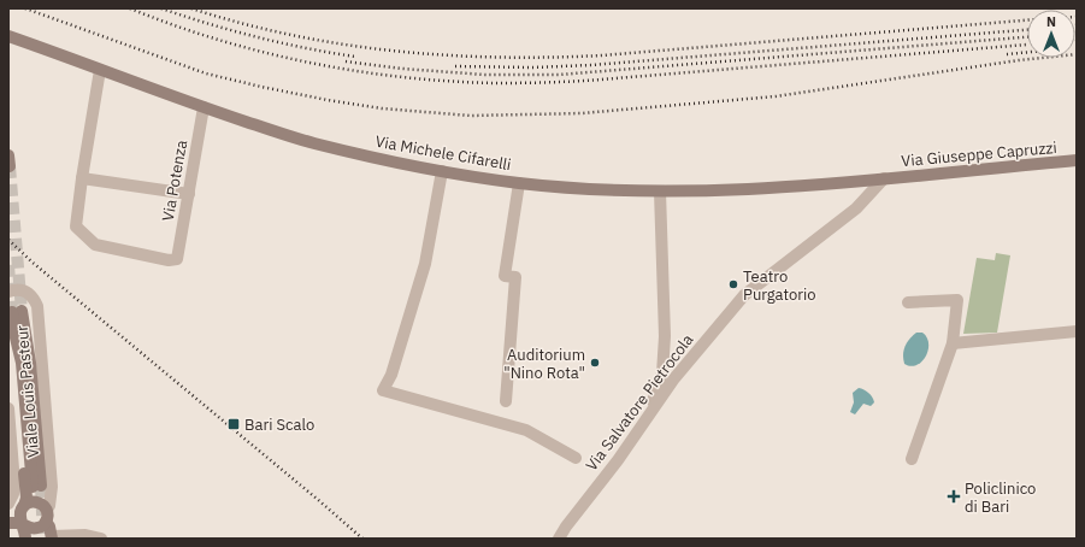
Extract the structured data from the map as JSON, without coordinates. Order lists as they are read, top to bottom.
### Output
{
  "streets": {
    "main road": ["Via Michele Cifarelli", "Via Giuseppe Capruzzi"],
    "street": ["Via Potenza", "Viale Louis Pasteur", "Via Salvatore Pietrocola"]
  },
  "crossings": [
    ["Via Michele Cifarelli", "Via Giuseppe Capruzzi"],
    ["Via Michele Cifarelli", "Via Potenza"],
    ["Via Michele Cifarelli", "Via Salvatore Pietrocola"],
    ["Via Giuseppe Capruzzi", "Via Salvatore Pietrocola"]
  ],
  "places": {
    "other": ["Teatro Purgatorio", "Auditorium \"Nino Rota\""],
    "transit": ["Bari Scalo"],
    "health": ["Policlinico di Bari"]
  },
  "north": "top"
}
